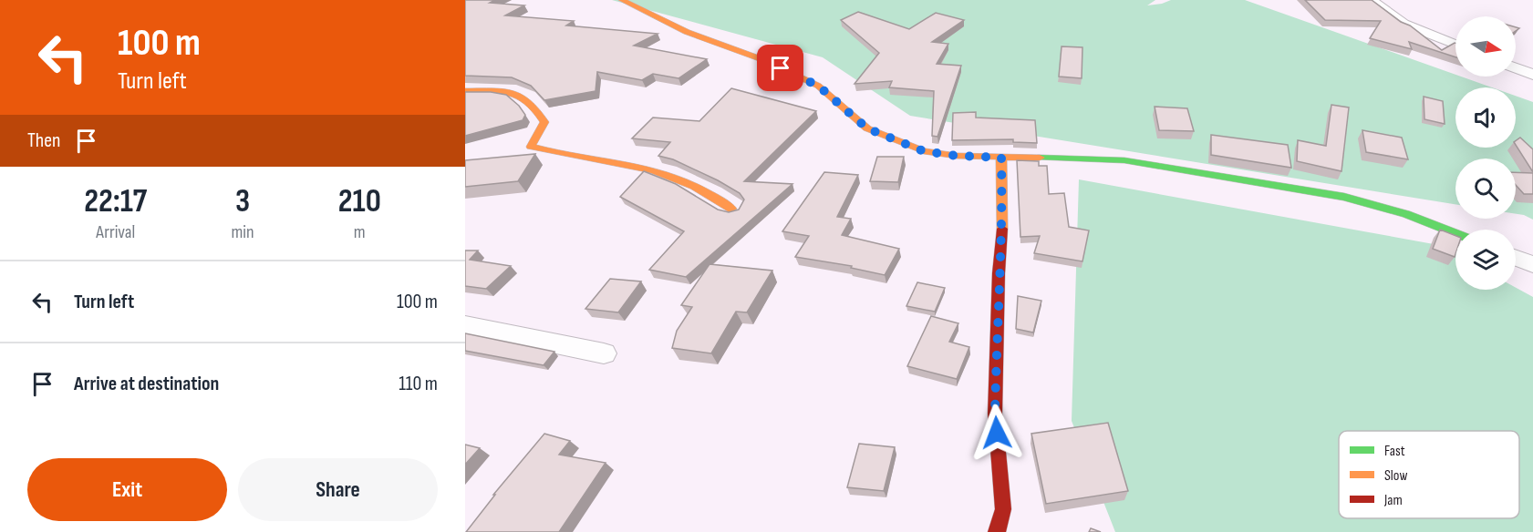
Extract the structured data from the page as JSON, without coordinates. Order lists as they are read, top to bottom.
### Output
{
  "legend": ["Fast", "Slow", "Jam"],
  "north": "right",
  "page": {
    "turn": ["100 m", "Turn left"],
    "then": "Then",
    "eta": [
      "22:17",
      "Arrival",
      "3",
      "min",
      "210",
      "m"
    ],
    "list": [
      {
        "name": "Turn left",
        "value": "100 m"
      },
      {
        "name": "Arrive at destination",
        "value": "110 m"
      }
    ],
    "buttons": ["Exit", "Share"]
  }
}
